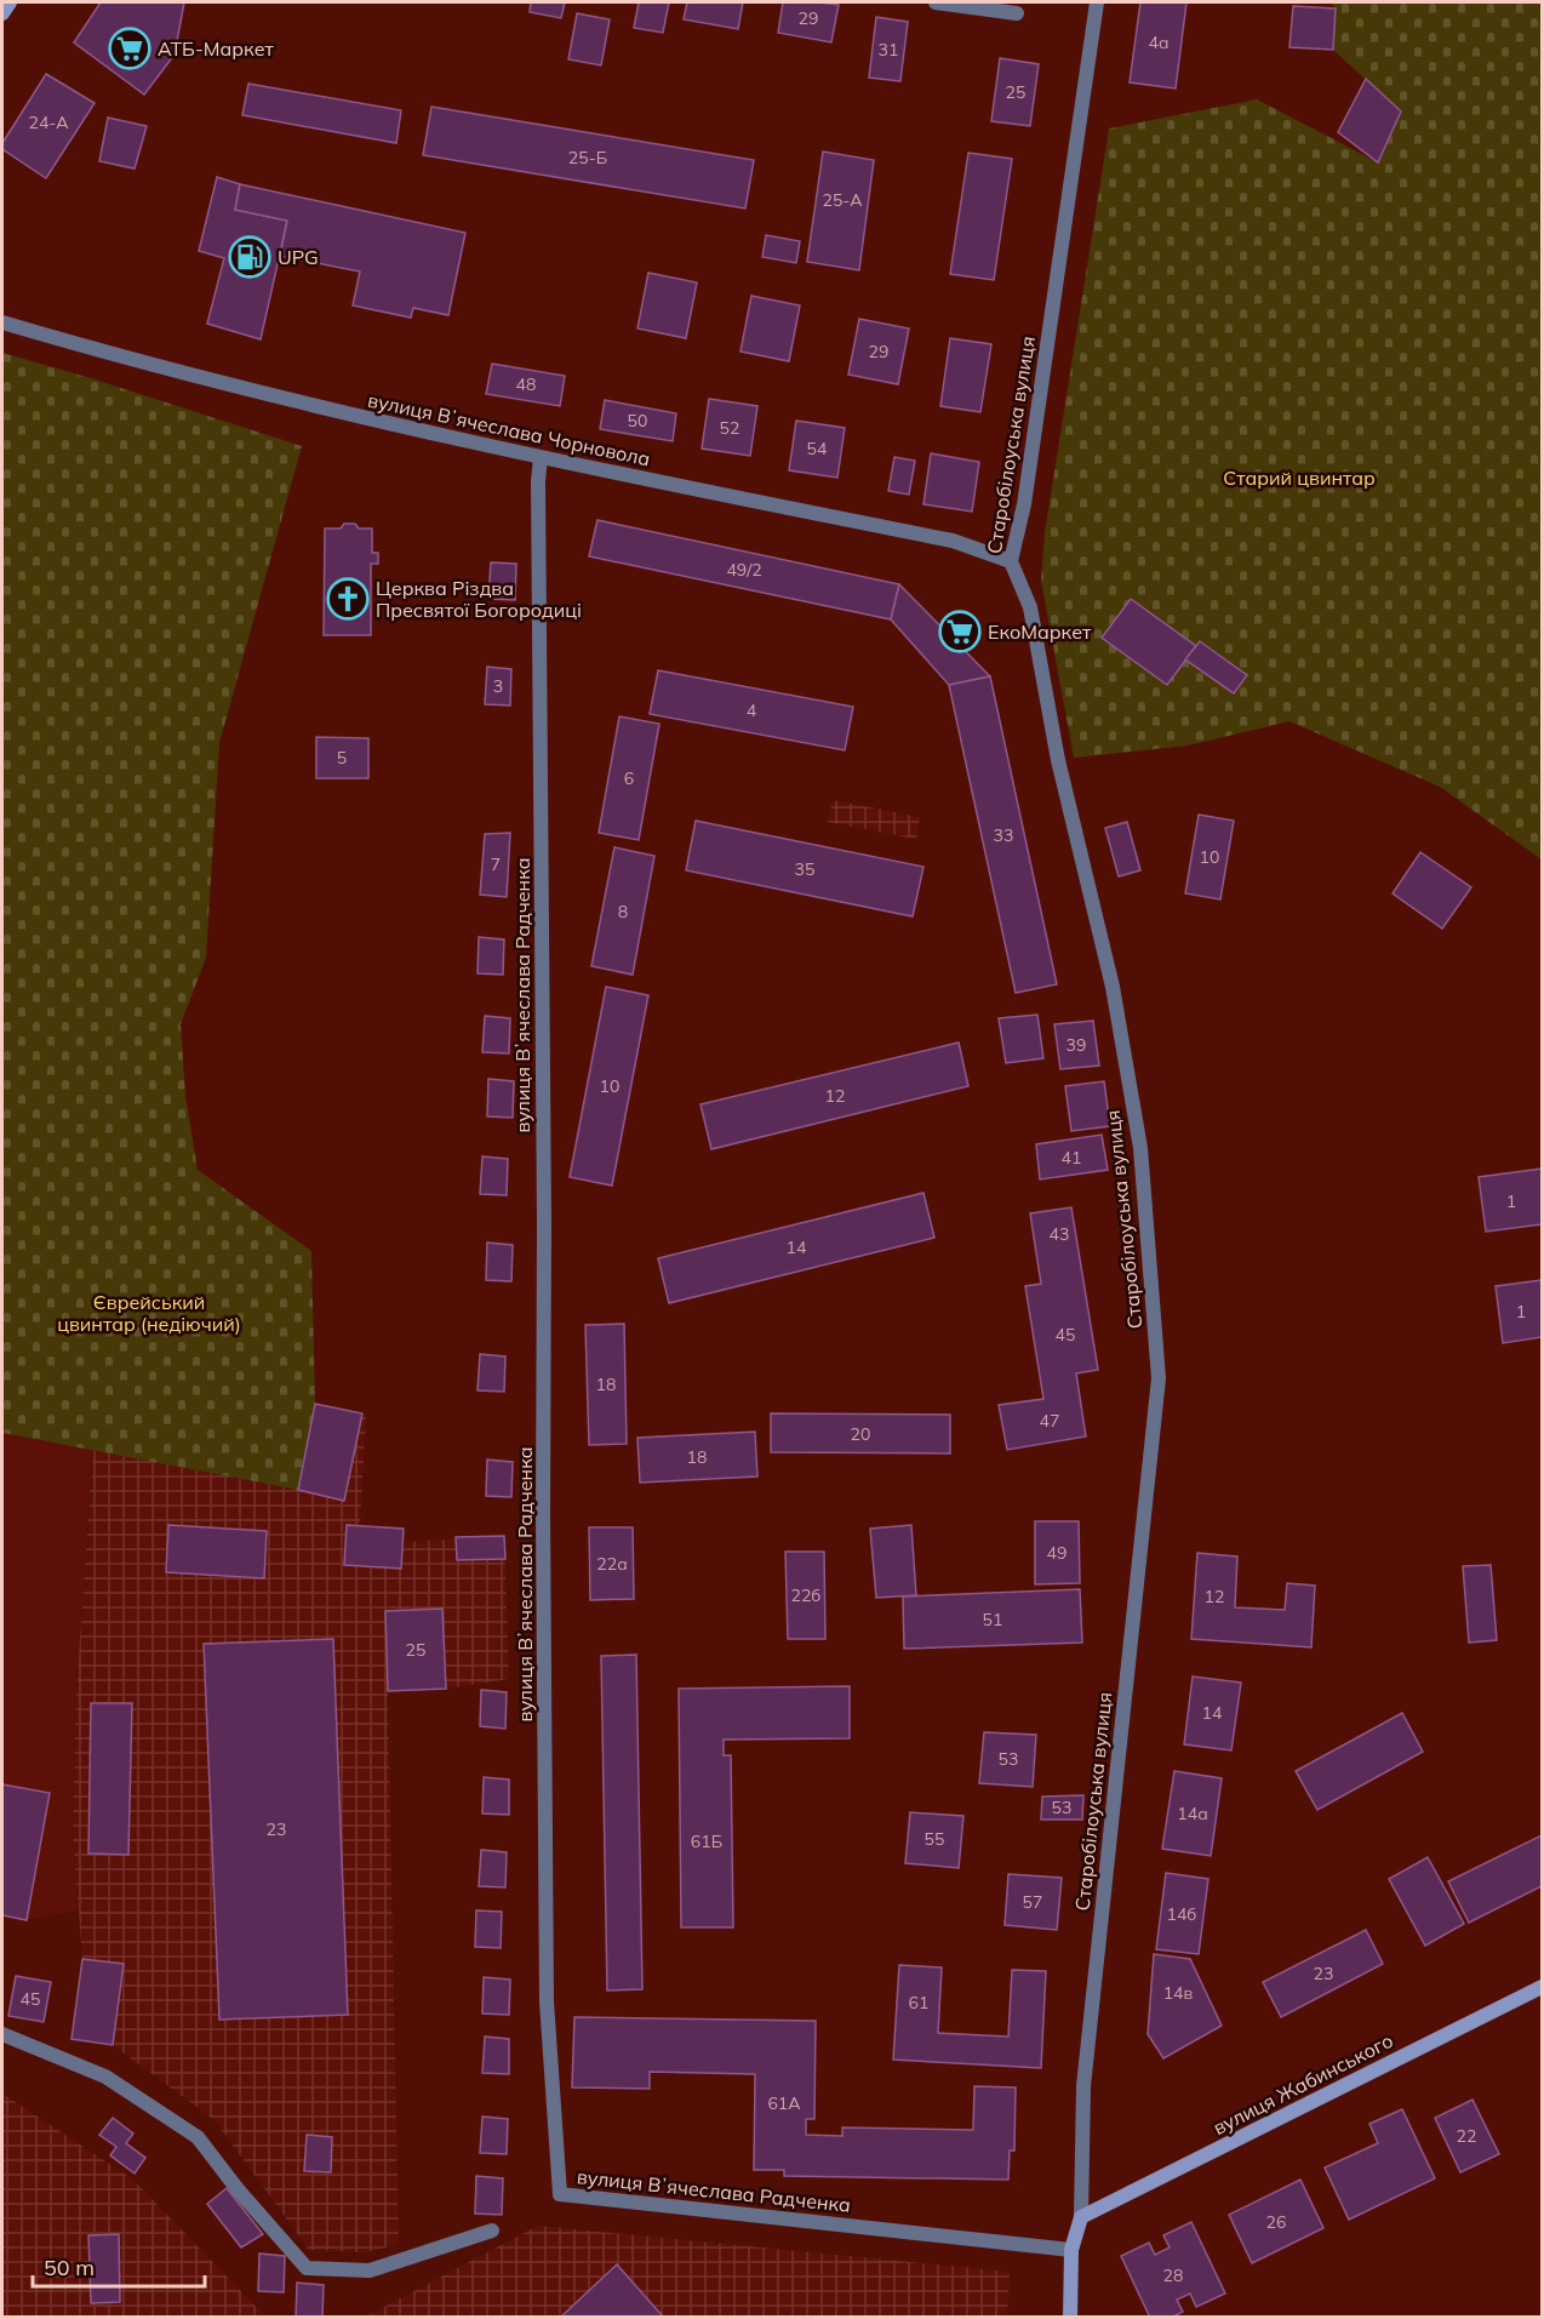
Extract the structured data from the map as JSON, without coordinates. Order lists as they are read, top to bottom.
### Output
{
  "streets": {
    "street": [
      "вулиця Вʼячеслава Чорновола",
      "Старобілоуська вулиця",
      "вулиця Вʼячеслава Радченка",
      "вулиця Жабинського"
    ]
  },
  "crossings": [
    ["вулиця Вʼячеслава Чорновола", "Старобілоуська вулиця"],
    ["вулиця Вʼячеслава Чорновола", "вулиця Вʼячеслава Радченка"],
    ["Старобілоуська вулиця", "вулиця Вʼячеслава Радченка"],
    ["Старобілоуська вулиця", "вулиця Жабинського"]
  ],
  "parks": ["Старий цвинтар", "Єврейський цвинтар (недіючий)"],
  "places": {
    "supermarket": ["АТБ-Маркет", "ЕкоМаркет"],
    "fuel station": ["UPG"],
    "church": ["Церква Різдва Пресвятої Богородиці"]
  },
  "house_numbers": [
    "29",
    "4а",
    "31",
    "25",
    "24-А",
    "25-Б",
    "25-А",
    "29",
    "48",
    "50",
    "52",
    "54",
    "49/2",
    "3",
    "4",
    "5",
    "6",
    "33",
    "10",
    "7",
    "35",
    "8",
    "39",
    "10",
    "12",
    "41",
    "1",
    "43",
    "14",
    "1",
    "45",
    "18",
    "47",
    "20",
    "18",
    "49",
    "22а",
    "22б",
    "12",
    "51",
    "25",
    "14",
    "53",
    "53",
    "14а",
    "23",
    "55",
    "61Б",
    "57",
    "14б",
    "23",
    "14в",
    "45",
    "61",
    "61А",
    "22",
    "26",
    "28"
  ],
  "scale_bar": "50 m"
}
